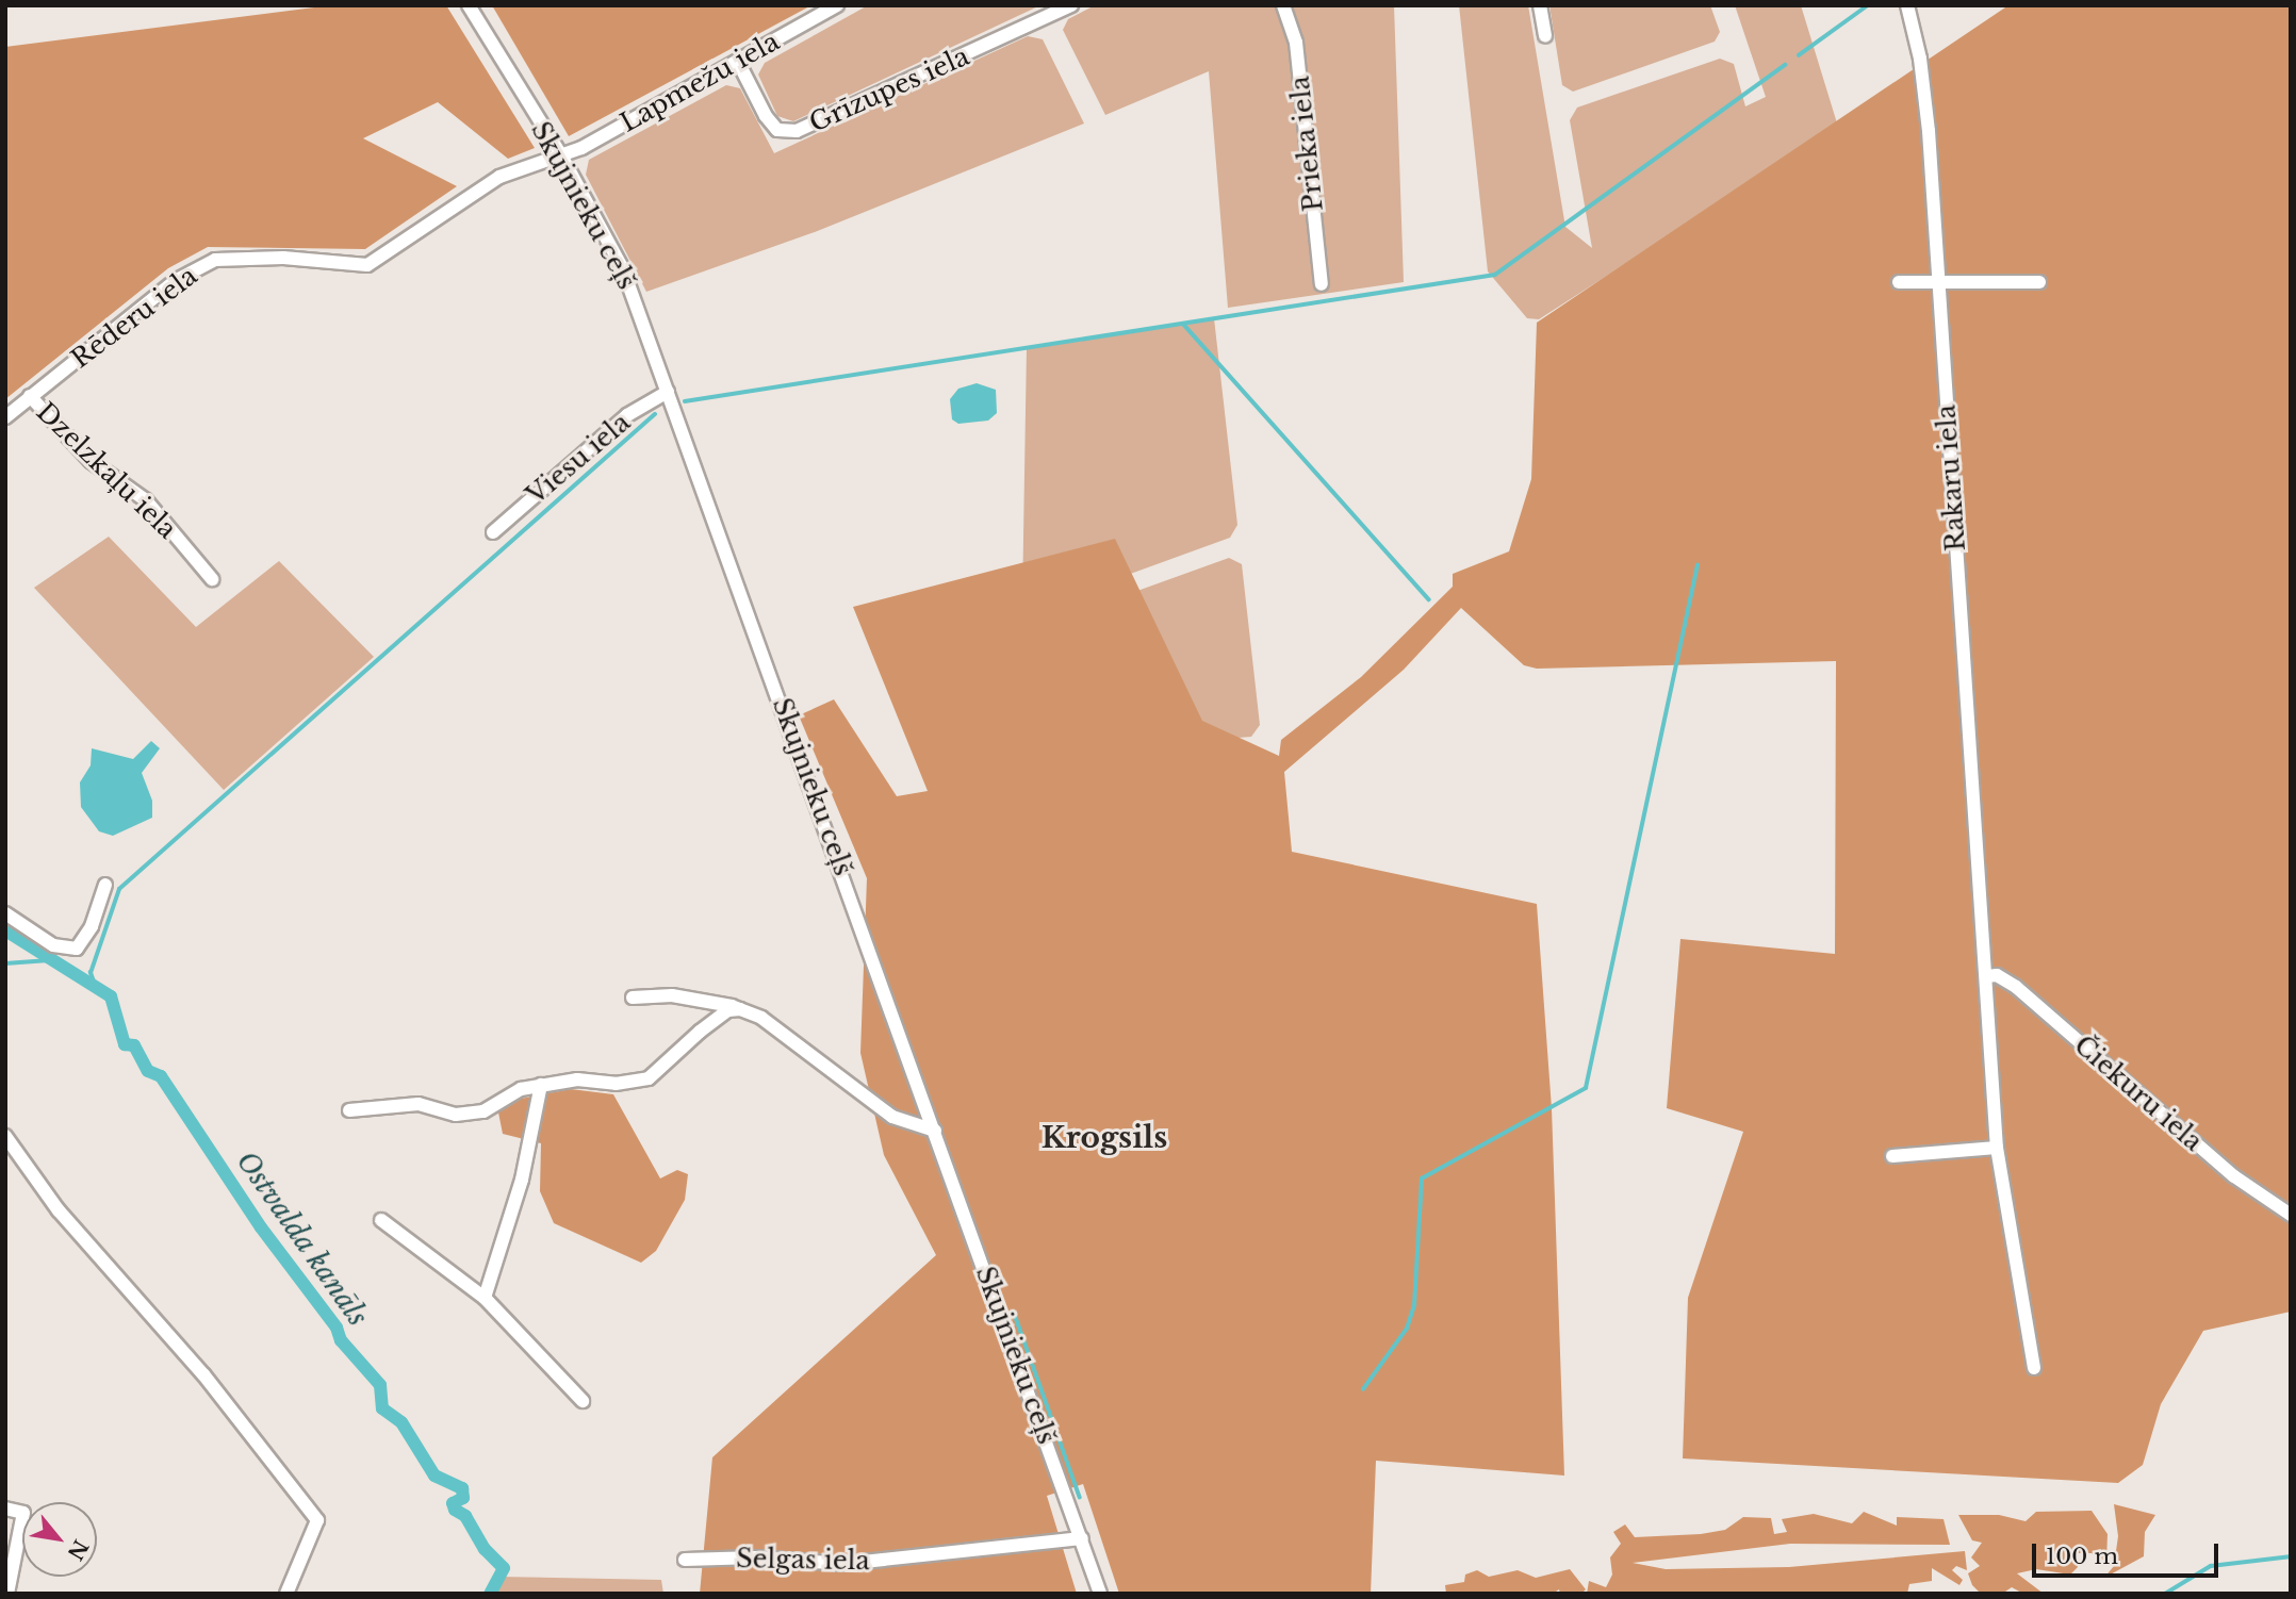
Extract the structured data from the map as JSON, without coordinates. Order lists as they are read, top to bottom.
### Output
{
  "streets": {
    "street": [
      "Lapmežu iela",
      "Grīzupes iela",
      "Prieka iela",
      "Skujnieku ceļš",
      "Rēderu iela",
      "Viesu iela",
      "Dzelzkaļu iela",
      "Rakaru iela",
      "Čiekuru iela",
      "Selgas iela"
    ]
  },
  "crossings": [
    ["Lapmežu iela", "Grīzupes iela"],
    ["Lapmežu iela", "Skujnieku ceļš"],
    ["Lapmežu iela", "Rēderu iela"],
    ["Skujnieku ceļš", "Rēderu iela"],
    ["Skujnieku ceļš", "Viesu iela"],
    ["Skujnieku ceļš", "Selgas iela"],
    ["Rēderu iela", "Dzelzkaļu iela"],
    ["Rakaru iela", "Čiekuru iela"]
  ],
  "districts": ["Krogsils"],
  "water": ["Ostvalda kanāls"],
  "scale_bar": "100 m",
  "north": "bottom right"
}
